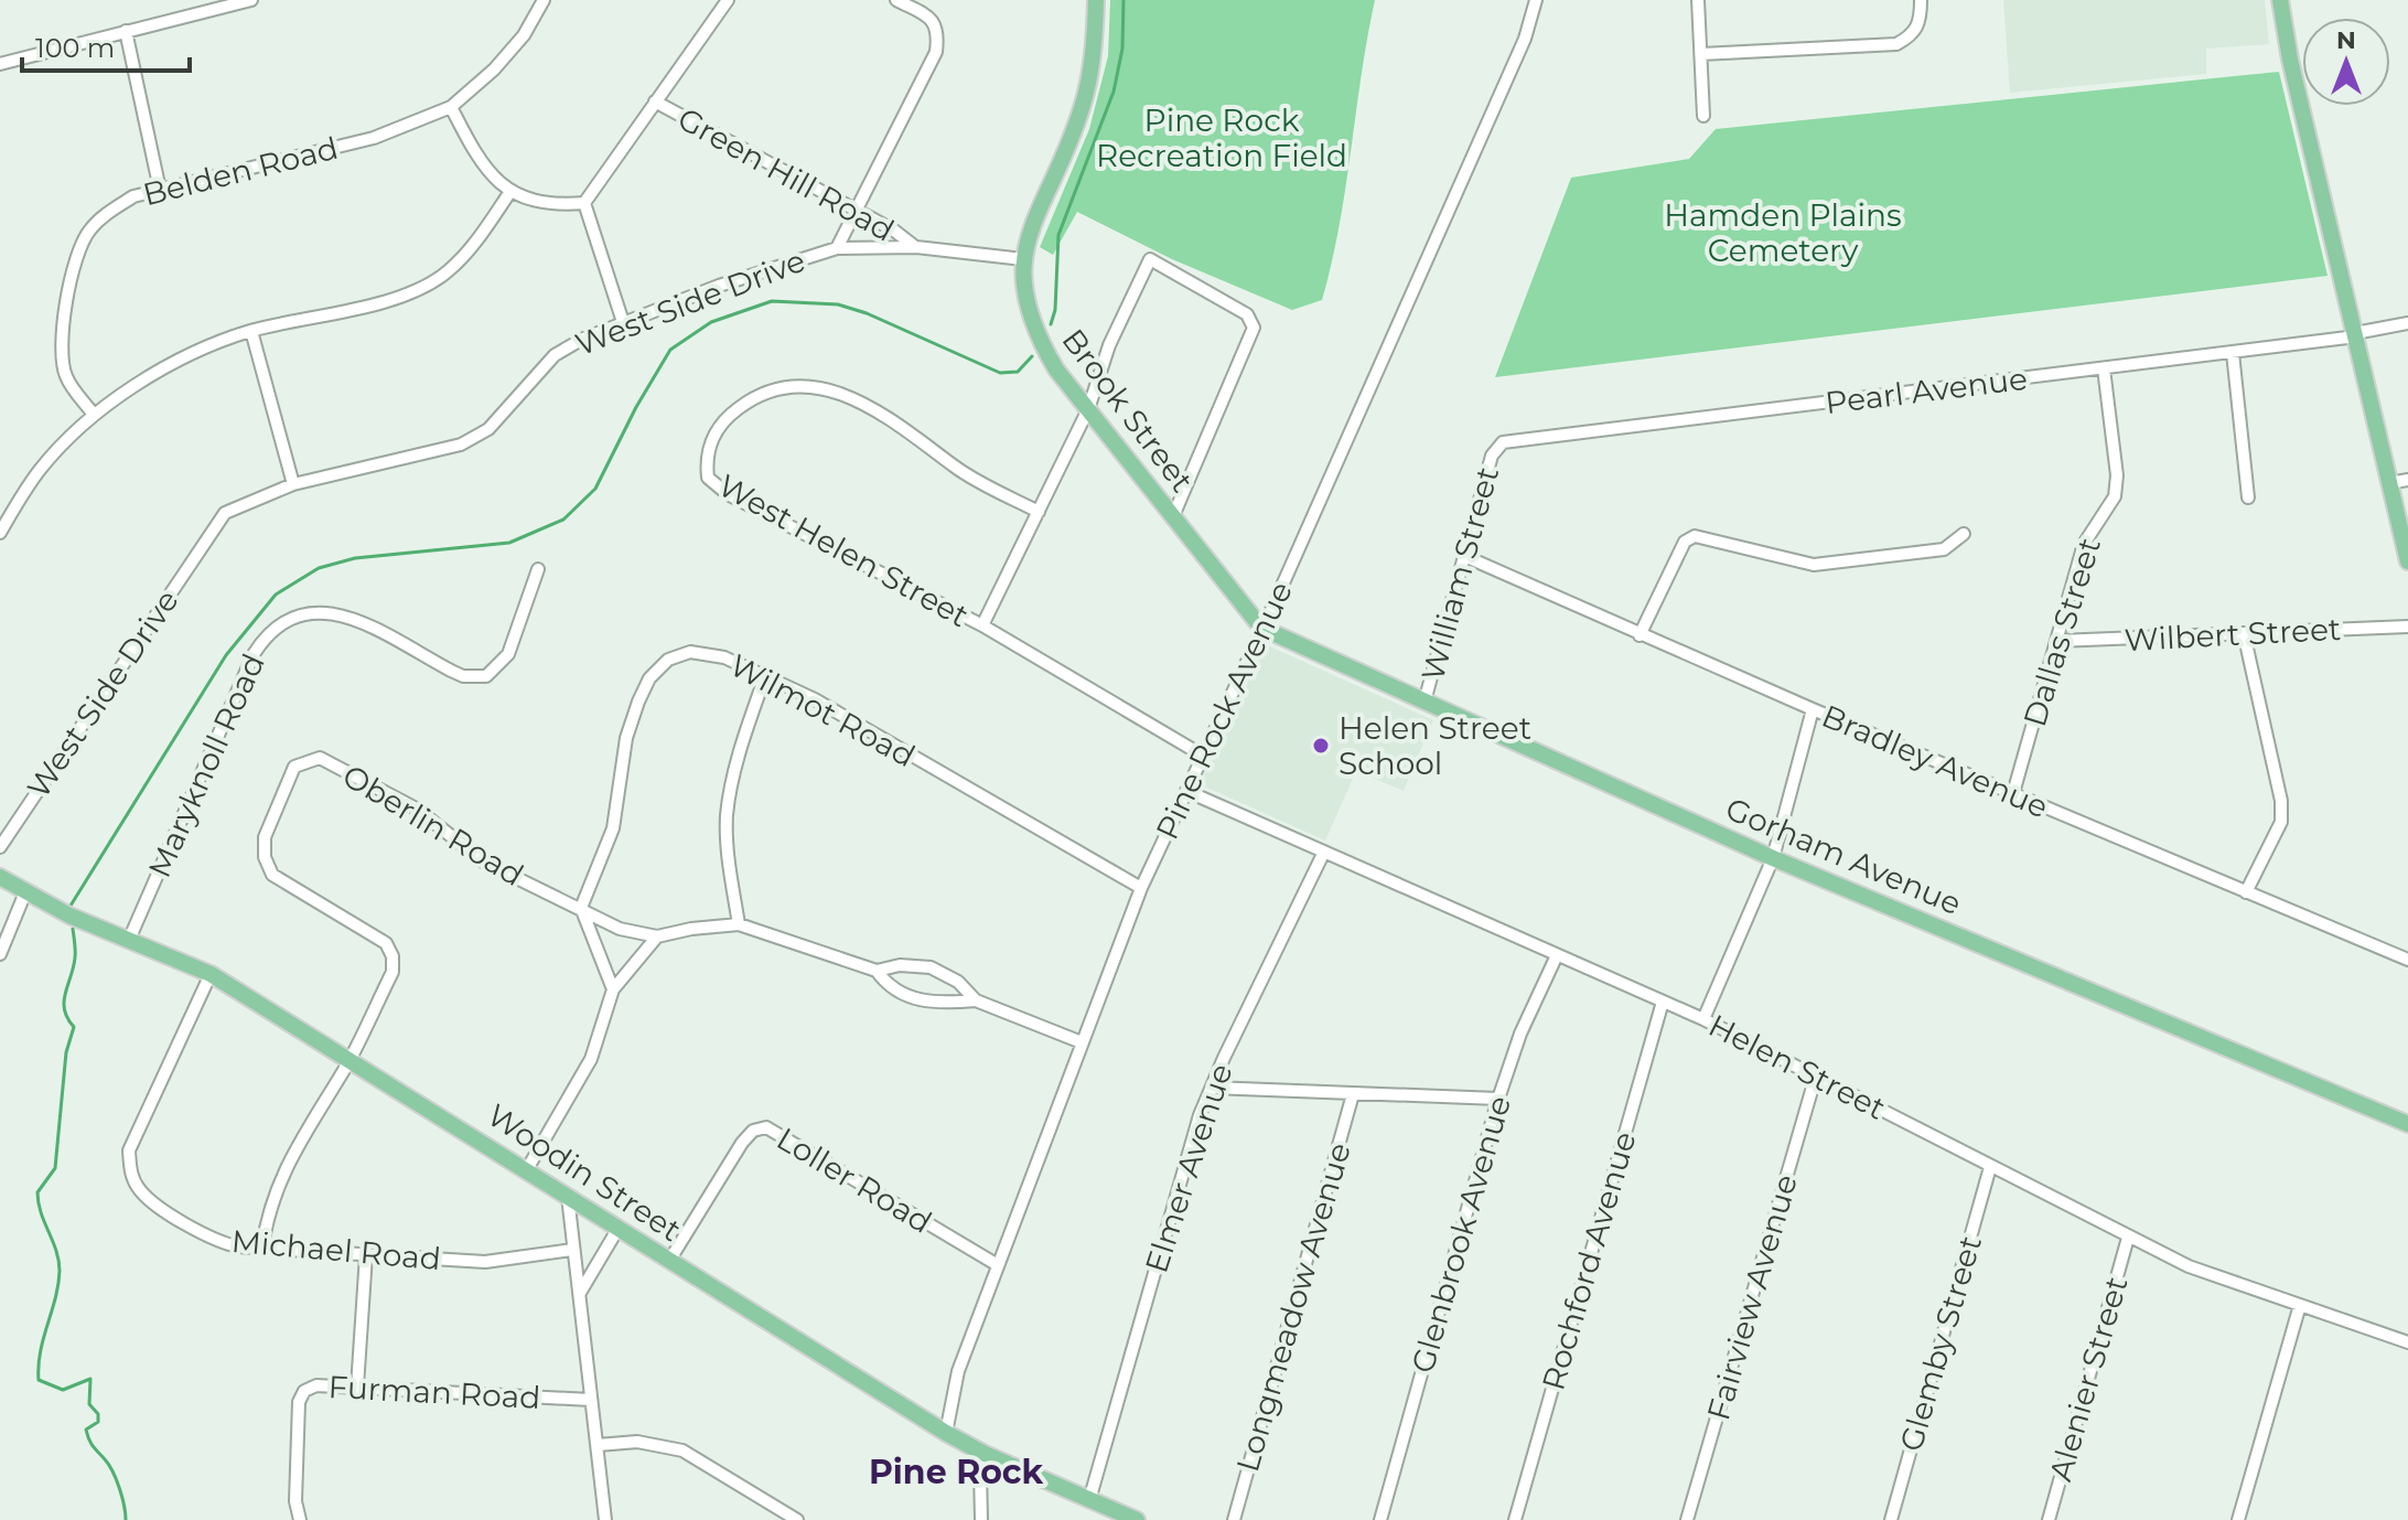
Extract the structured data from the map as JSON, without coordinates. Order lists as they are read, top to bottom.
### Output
{
  "streets": {
    "main road": ["Brook Street", "Gorham Avenue", "Woodin Street"],
    "street": [
      "Belden Road",
      "Green Hill Road",
      "West Side Drive",
      "Pearl Avenue",
      "West Helen Street",
      "William Street",
      "Dallas Street",
      "Wilbert Street",
      "Wilmot Road",
      "Pine Rock Avenue",
      "Bradley Avenue",
      "Maryknoll Road",
      "Oberlin Road",
      "Helen Street",
      "Elmer Avenue",
      "Loller Road",
      "Glenbrook Avenue",
      "Michael Road",
      "Rochford Avenue",
      "Fairview Avenue",
      "Longmeadow Avenue",
      "Glemby Street",
      "Alenier Street",
      "Furman Road"
    ]
  },
  "crossings": [
    ["Green Hill Road", "West Side Drive"],
    ["West Side Drive", "Brook Street"],
    ["Pearl Avenue", "William Street"],
    ["Pearl Avenue", "Dallas Street"],
    ["Brook Street", "Pine Rock Avenue"],
    ["Brook Street", "Gorham Avenue"],
    ["West Helen Street", "Pine Rock Avenue"],
    ["William Street", "Bradley Avenue"],
    ["William Street", "Gorham Avenue"],
    ["Dallas Street", "Wilbert Street"],
    ["Dallas Street", "Bradley Avenue"],
    ["Wilmot Road", "Pine Rock Avenue"],
    ["Wilmot Road", "Oberlin Road"],
    ["Pine Rock Avenue", "Oberlin Road"],
    ["Pine Rock Avenue", "Gorham Avenue"],
    ["Pine Rock Avenue", "Helen Street"],
    ["Pine Rock Avenue", "Woodin Street"],
    ["Pine Rock Avenue", "Loller Road"],
    ["Maryknoll Road", "Woodin Street"],
    ["Oberlin Road", "Woodin Street"],
    ["Oberlin Road", "Michael Road"],
    ["Helen Street", "Elmer Avenue"],
    ["Helen Street", "Glenbrook Avenue"],
    ["Helen Street", "Rochford Avenue"],
    ["Helen Street", "Fairview Avenue"],
    ["Helen Street", "Glemby Street"],
    ["Helen Street", "Alenier Street"],
    ["Elmer Avenue", "Woodin Street"],
    ["Woodin Street", "Loller Road"],
    ["Woodin Street", "Michael Road"]
  ],
  "districts": ["Pine Rock"],
  "parks": ["Pine Rock Recreation Field", "Hamden Plains Cemetery"],
  "places": ["Helen Street School"],
  "scale_bar": "100 m",
  "north": "top"
}
